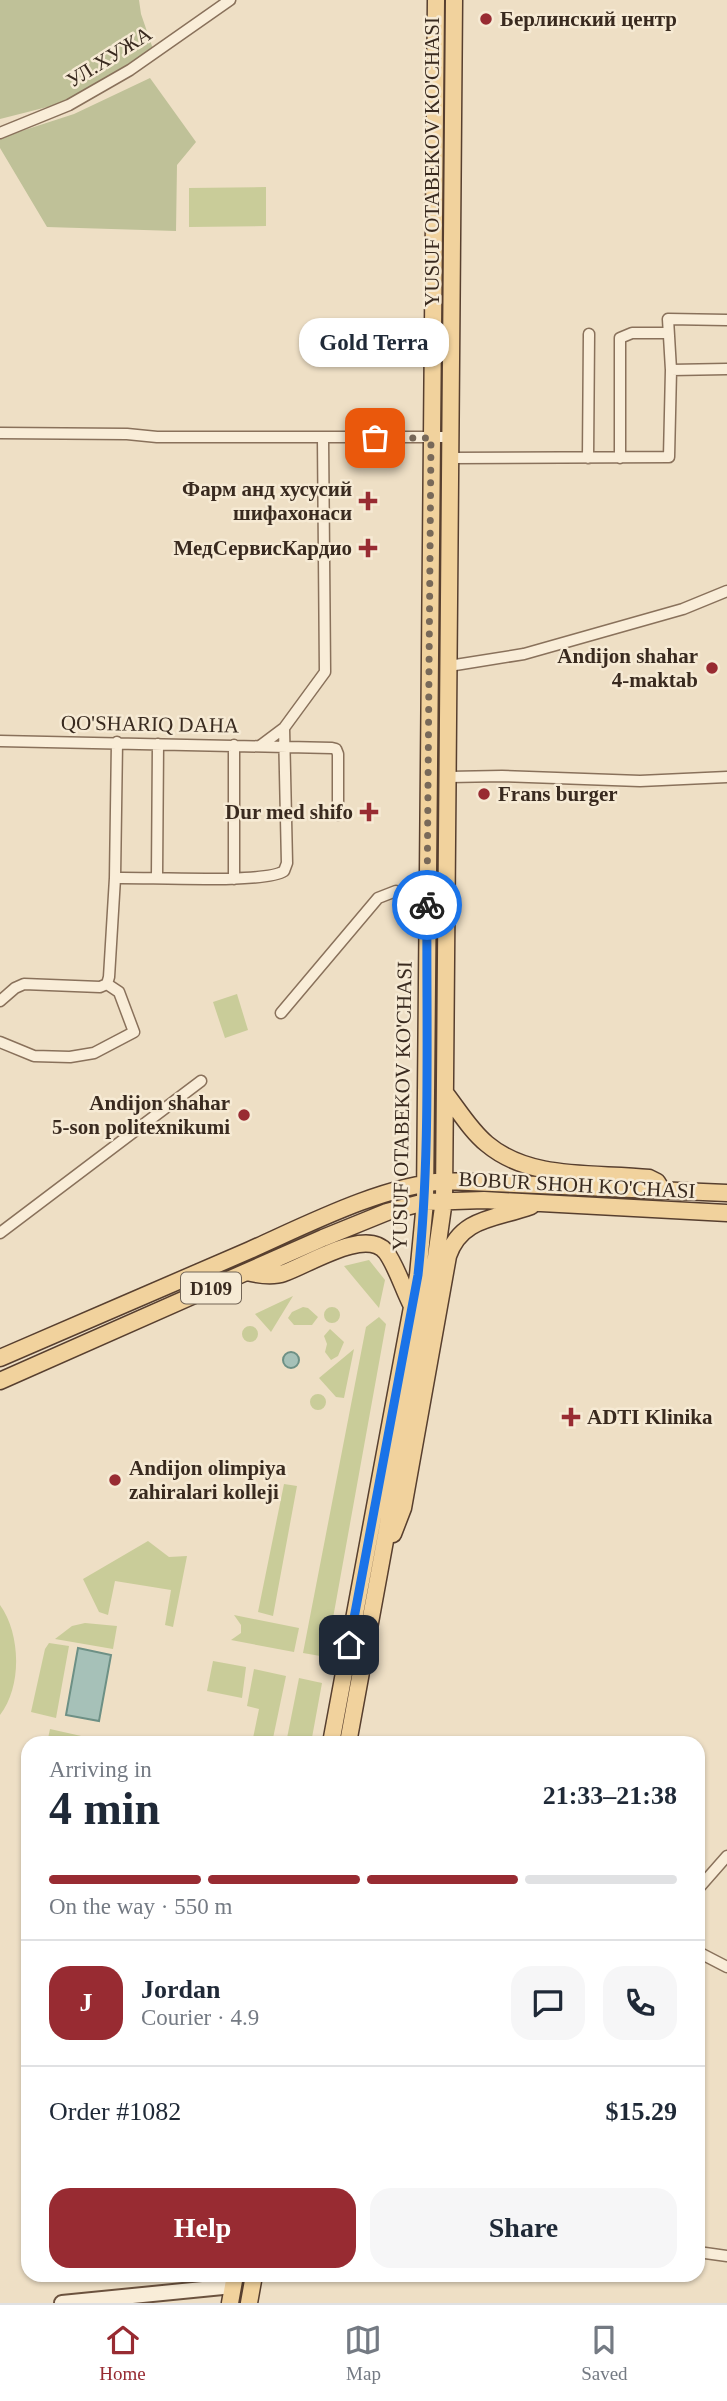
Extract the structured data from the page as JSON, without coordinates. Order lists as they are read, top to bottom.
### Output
{
  "streets": {
    "main road": ["YUSUF OTABEKOV KO'CHASI", "BOBUR SHOH KO'CHASI", "D109"],
    "street": ["УЛ.ХУЖА", "QO'SHARIQ DAHA"]
  },
  "crossings": [
    ["YUSUF OTABEKOV KO'CHASI", "BOBUR SHOH KO'CHASI"],
    ["YUSUF OTABEKOV KO'CHASI", "D109"],
    ["BOBUR SHOH KO'CHASI", "D109"]
  ],
  "places": {
    "other": [
      "Берлинский центр",
      "Gold Terra",
      "Andijon shahar 4-maktab",
      "Frans burger",
      "Andijon shahar 5-son politexnikumi",
      "Andijon olimpiya zahiralari kolleji"
    ],
    "health": [
      "Фарм анд хусусий шифахонаси",
      "МедСервисКардио",
      "Dur med shifo",
      "ADTI Klinika"
    ]
  },
  "page": {
    "bubble": "Gold Terra",
    "heading": ["4 min", "Arriving in", "21:33–21:38"],
    "panel": [
      "Jordan",
      "Courier · 4.9",
      "Order #1082",
      "$15.29"
    ],
    "bar": "On the way · 550 m",
    "round": "J",
    "buttons": ["Help", "Share"],
    "tabs": ["Home", "Map", "Saved"]
  }
}
